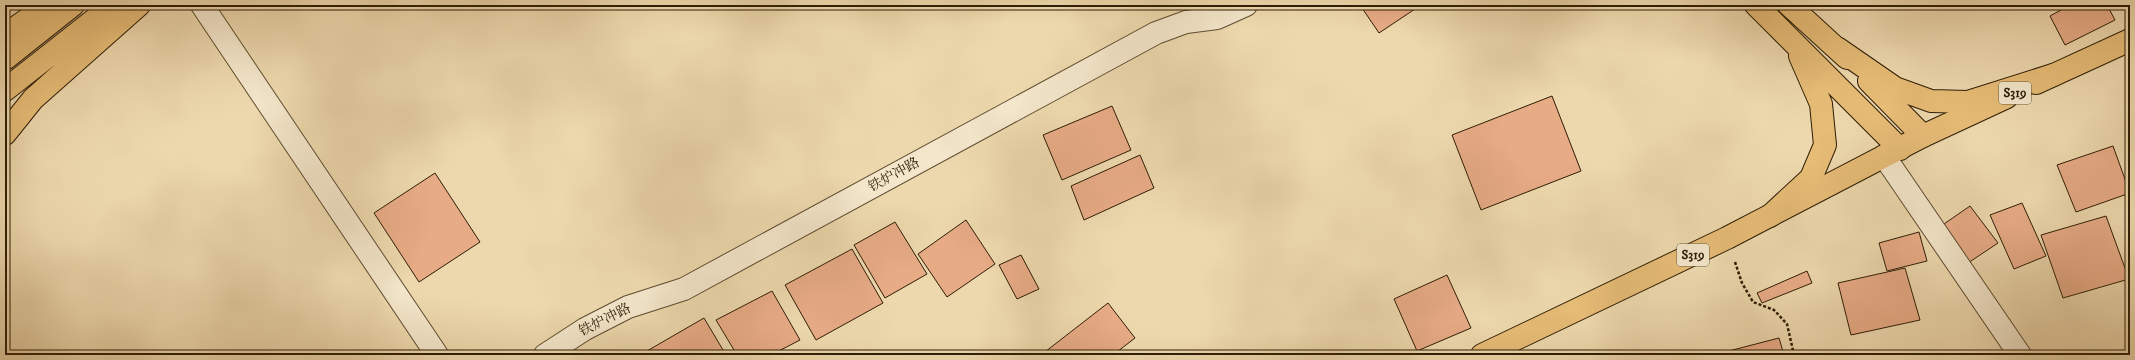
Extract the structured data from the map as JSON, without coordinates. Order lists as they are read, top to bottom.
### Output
{
  "streets": {
    "main road": ["S319"],
    "street": ["铁炉冲路"]
  }
}
